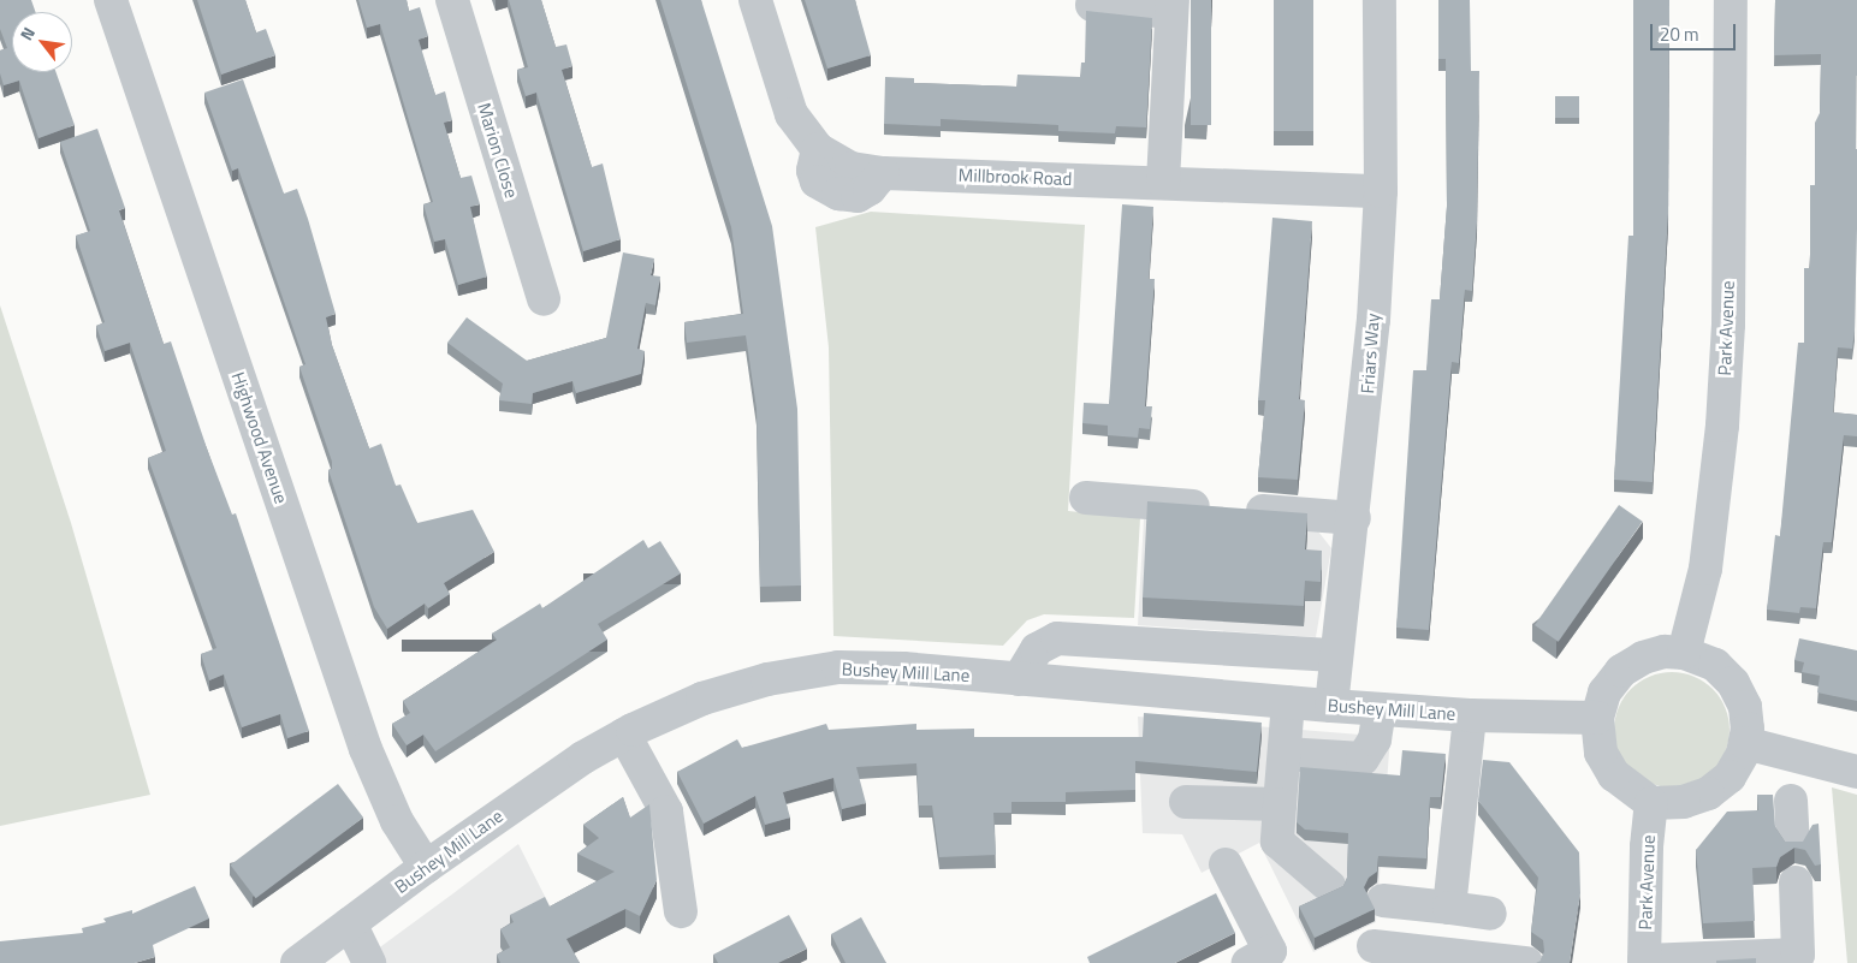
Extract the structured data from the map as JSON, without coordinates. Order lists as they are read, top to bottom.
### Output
{
  "streets": {
    "street": [
      "Marion Close",
      "Millbrook Road",
      "Park Avenue",
      "Friars Way",
      "Highwood Avenue",
      "Bushey Mill Lane"
    ]
  },
  "crossings": [
    ["Millbrook Road", "Friars Way"],
    ["Park Avenue", "Bushey Mill Lane"],
    ["Friars Way", "Bushey Mill Lane"],
    ["Highwood Avenue", "Bushey Mill Lane"]
  ],
  "scale_bar": "20 m",
  "north": "top left"
}
